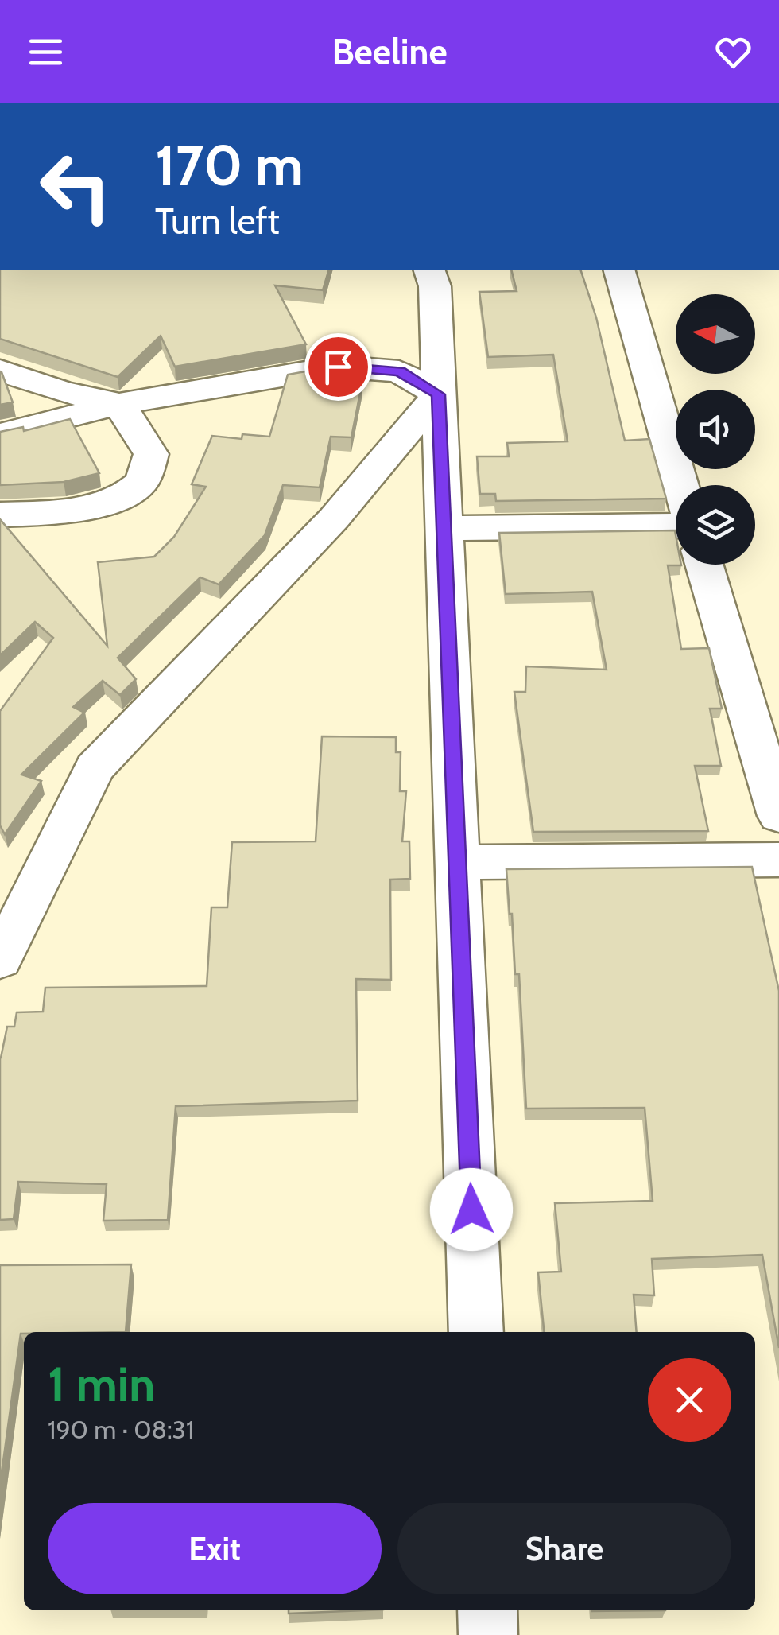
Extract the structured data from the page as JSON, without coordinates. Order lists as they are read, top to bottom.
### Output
{
  "north": "left",
  "page": {
    "header": "Beeline",
    "turn": ["170 m", "Turn left"],
    "heading": ["1 min", "190 m · 08:31"],
    "buttons": ["Exit", "Share"]
  }
}
